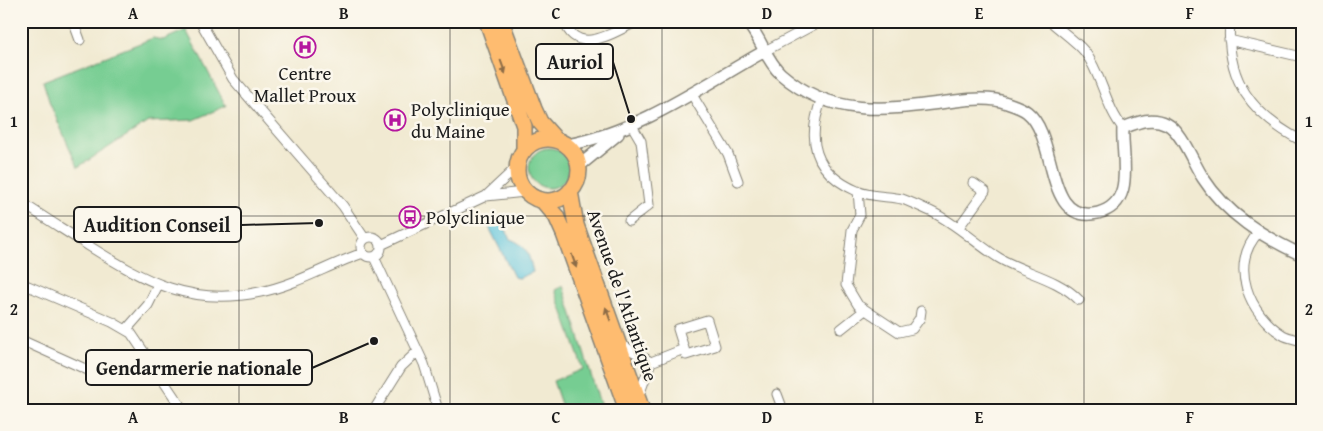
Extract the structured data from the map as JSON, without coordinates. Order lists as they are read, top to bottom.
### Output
{
  "streets": {
    "main road": ["Avenue de l'Atlantique"]
  },
  "places": {
    "hospital": ["Centre Mallet Proux", "Polyclinique du Maine"],
    "other": ["Auriol", "Audition Conseil", "Gendarmerie nationale"],
    "bus stop": ["Polyclinique"]
  },
  "grid": {
    "columns": [
      "A",
      "B",
      "C",
      "D",
      "E",
      "F"
    ],
    "rows": ["1", "2"]
  }
}
